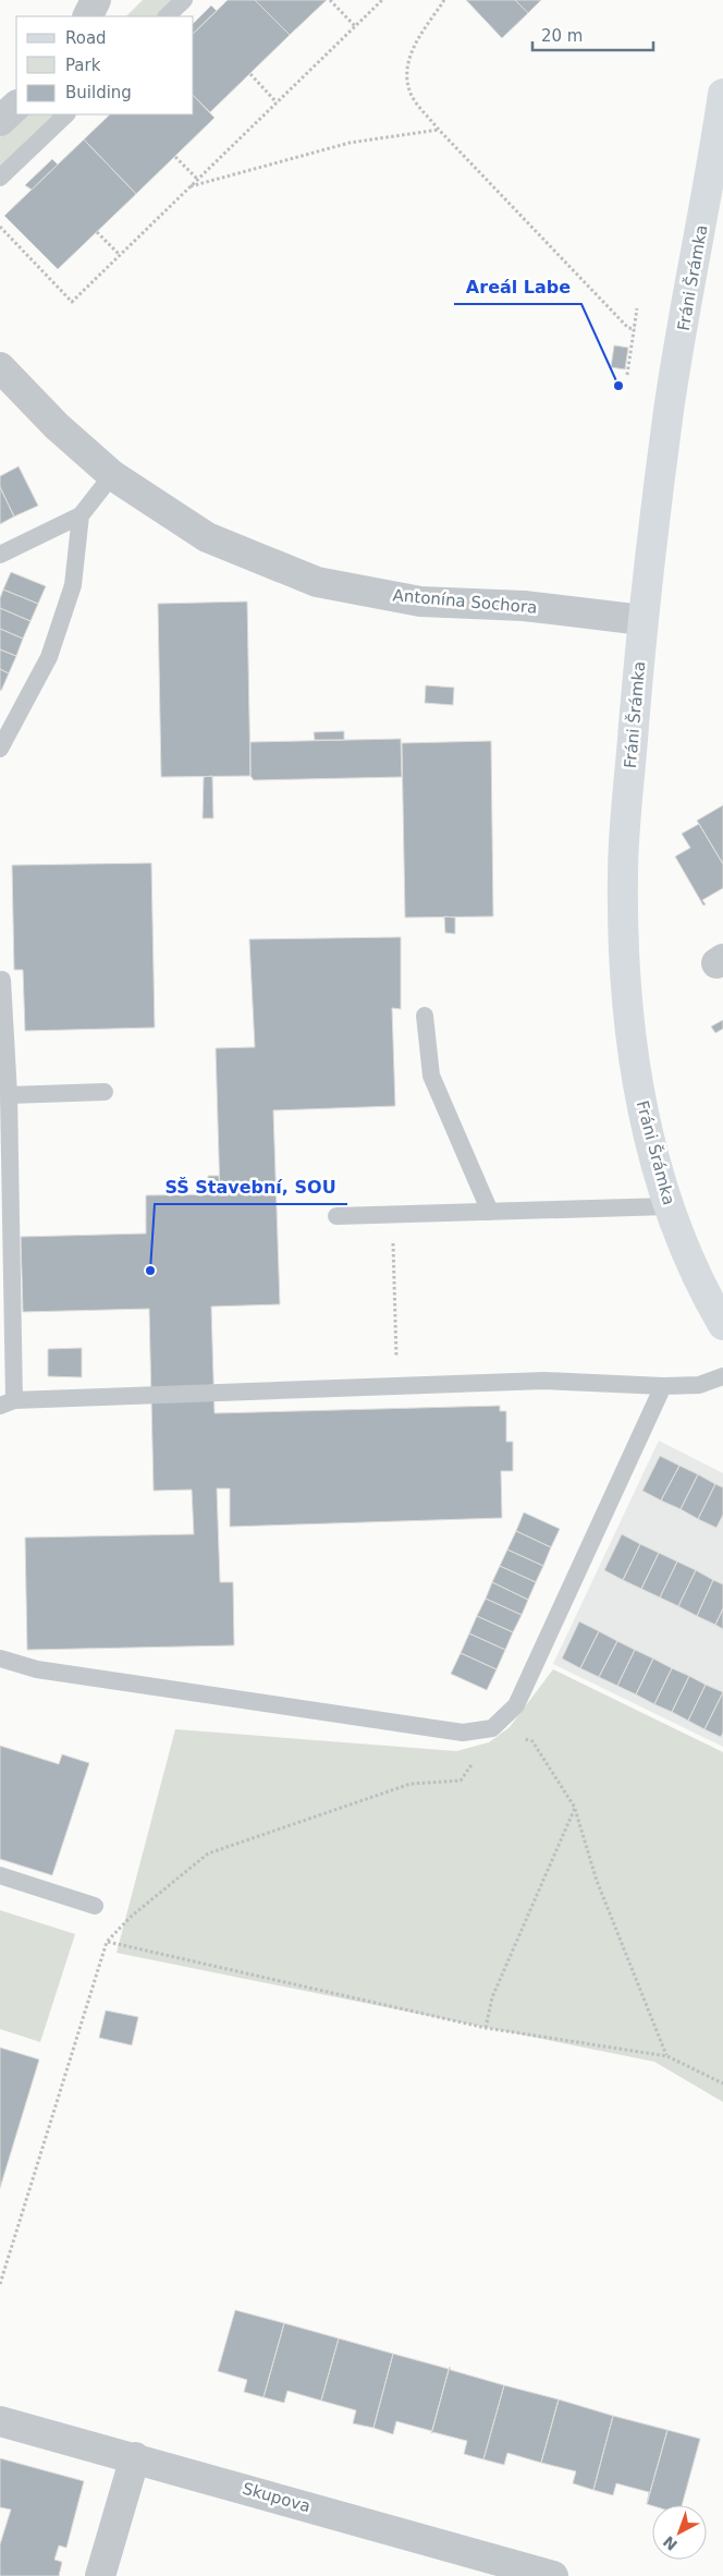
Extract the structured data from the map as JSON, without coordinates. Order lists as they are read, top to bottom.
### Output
{
  "streets": {
    "street": ["Fráni Šrámka", "Antonína Sochora", "Skupova"]
  },
  "crossings": [
    ["Fráni Šrámka", "Antonína Sochora"]
  ],
  "places": ["Areál Labe", "SŠ Stavební, SOU"],
  "legend": ["Road", "Park", "Building"],
  "scale_bar": "20 m",
  "north": "bottom left"
}
